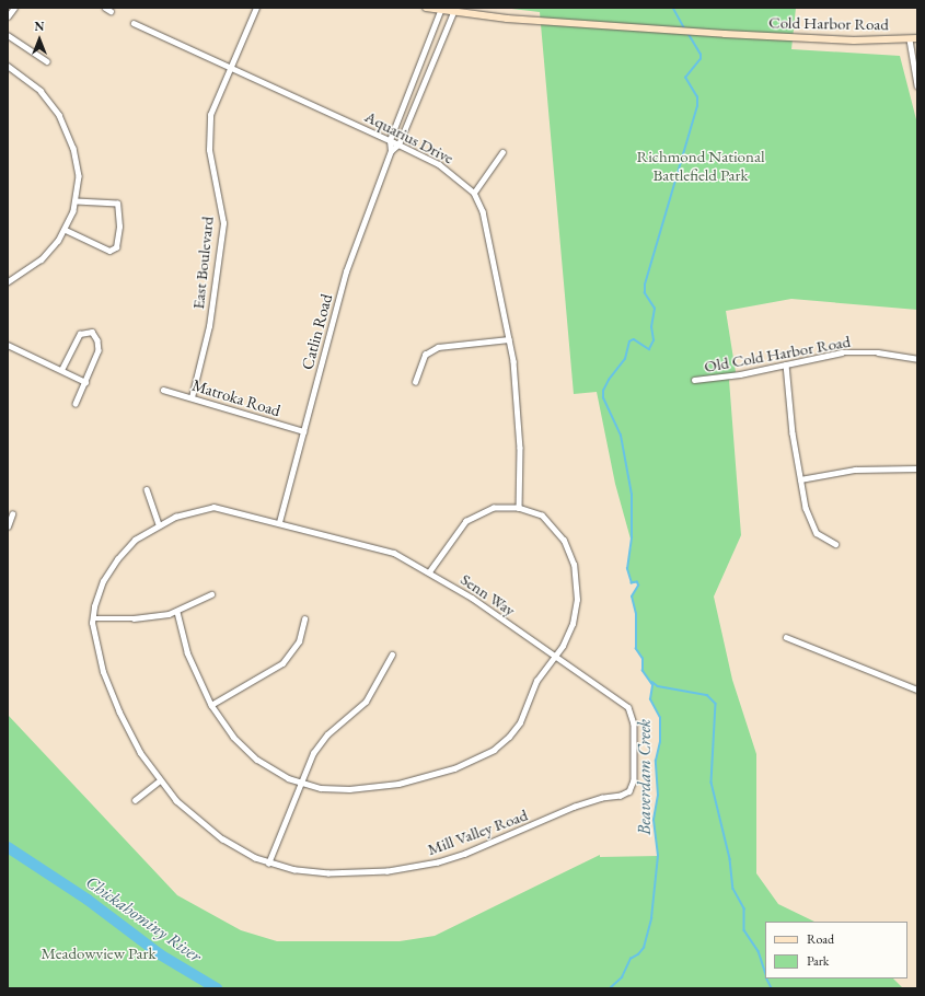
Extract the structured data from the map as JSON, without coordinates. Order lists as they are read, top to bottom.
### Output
{
  "streets": {
    "main road": ["Cold Harbor Road"],
    "street": [
      "Aquarius Drive",
      "East Boulevard",
      "Catlin Road",
      "Old Cold Harbor Road",
      "Matroka Road",
      "Senn Way",
      "Mill Valley Road"
    ]
  },
  "crossings": [
    ["Cold Harbor Road", "Catlin Road"],
    ["Aquarius Drive", "East Boulevard"],
    ["Aquarius Drive", "Catlin Road"],
    ["East Boulevard", "Matroka Road"],
    ["Catlin Road", "Matroka Road"],
    ["Catlin Road", "Senn Way"],
    ["Catlin Road", "Mill Valley Road"],
    ["Senn Way", "Mill Valley Road"]
  ],
  "water": ["Beaverdam Creek", "Chickahominy River"],
  "parks": ["Richmond National Battlefield Park", "Meadowview Park"],
  "legend": ["Road", "Park"],
  "north": "top"
}
